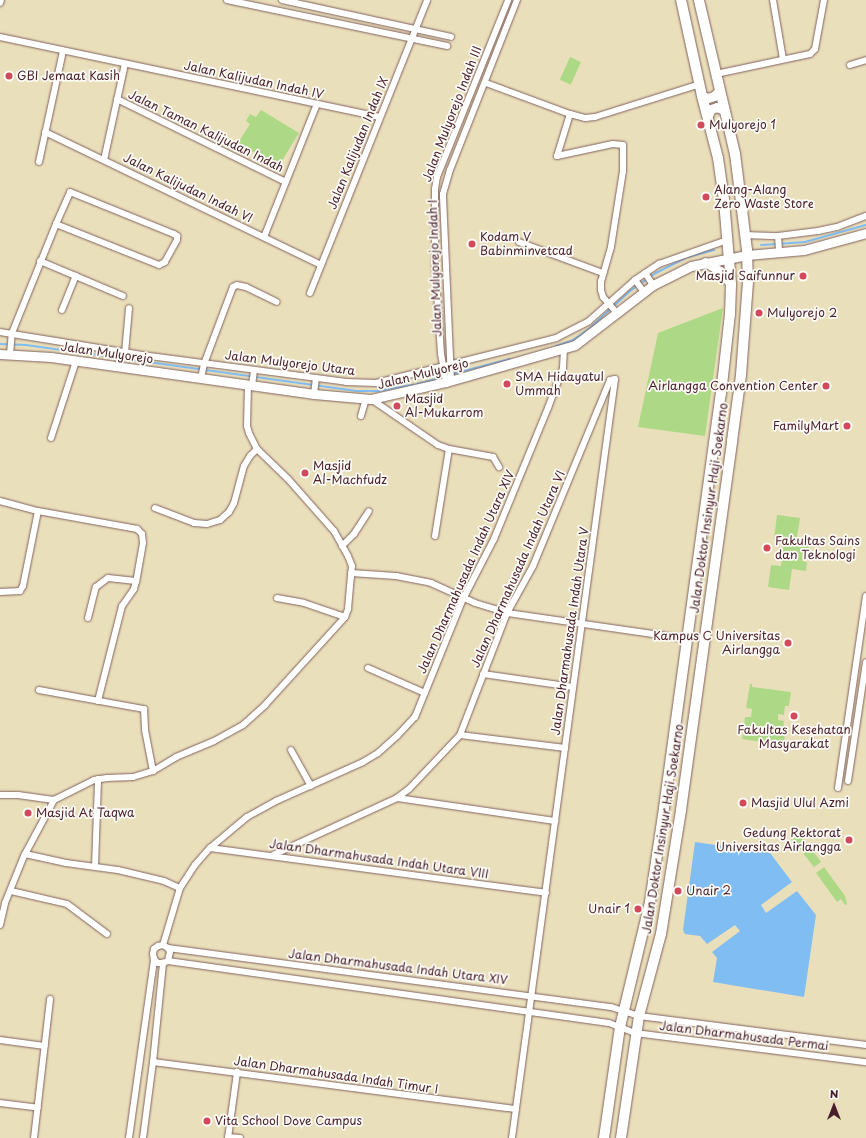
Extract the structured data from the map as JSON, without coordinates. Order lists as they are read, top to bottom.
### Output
{
  "streets": {
    "main road": ["Jalan Mulyorejo", "Jalan Doktor Insinyur Haji Soekarno"],
    "street": [
      "Jalan Kalijudan Indah IV",
      "Jalan Mulyorejo Indah III",
      "Jalan Taman Kalijudan Indah",
      "Jalan Kalijudan Indah IX",
      "Jalan Kalijudan Indah VI",
      "Jalan Mulyorejo Indah I",
      "Jalan Mulyorejo Utara",
      "Jalan Dharmahusada Indah Utara VI",
      "Jalan Dharmahusada Indah Utara XIV",
      "Jalan Dharmahusada Indah Utara V",
      "Jalan Dharmahusada Indah Utara VIII",
      "Jalan Dharmahusada Permai",
      "Jalan Dharmahusada Indah Timur I"
    ]
  },
  "crossings": [
    ["Jalan Kalijudan Indah IV", "Jalan Kalijudan Indah IX"],
    ["Jalan Mulyorejo Indah III", "Jalan Mulyorejo Indah I"],
    ["Jalan Mulyorejo Indah III", "Jalan Mulyorejo"],
    ["Jalan Mulyorejo Indah III", "Jalan Mulyorejo Utara"],
    ["Jalan Kalijudan Indah IX", "Jalan Kalijudan Indah VI"],
    ["Jalan Mulyorejo Indah I", "Jalan Mulyorejo Utara"],
    ["Jalan Mulyorejo", "Jalan Mulyorejo Utara"],
    ["Jalan Mulyorejo", "Jalan Doktor Insinyur Haji Soekarno"],
    ["Jalan Mulyorejo", "Jalan Dharmahusada Indah Utara XIV"],
    ["Jalan Mulyorejo Utara", "Jalan Doktor Insinyur Haji Soekarno"],
    ["Jalan Doktor Insinyur Haji Soekarno", "Jalan Dharmahusada Indah Utara XIV"],
    ["Jalan Doktor Insinyur Haji Soekarno", "Jalan Dharmahusada Permai"],
    ["Jalan Dharmahusada Indah Utara VI", "Jalan Dharmahusada Indah Utara V"],
    ["Jalan Dharmahusada Indah Utara VI", "Jalan Dharmahusada Indah Utara VIII"],
    ["Jalan Dharmahusada Indah Utara XIV", "Jalan Dharmahusada Indah Utara V"],
    ["Jalan Dharmahusada Indah Utara XIV", "Jalan Dharmahusada Indah Utara VIII"],
    ["Jalan Dharmahusada Indah Utara XIV", "Jalan Dharmahusada Permai"],
    ["Jalan Dharmahusada Indah Utara V", "Jalan Dharmahusada Indah Utara VIII"],
    ["Jalan Dharmahusada Indah Utara V", "Jalan Dharmahusada Indah Timur I"]
  ],
  "places": [
    "GBI Jemaat Kasih",
    "Mulyorejo 1",
    "Alang-Alang Zero Waste Store",
    "Kodam V Babinminvetcad",
    "Masjid Saifunnur",
    "Mulyorejo 2",
    "SMA Hidayatul Ummah",
    "Airlangga Convention Center",
    "Masjid Al-Mukarrom",
    "FamilyMart",
    "Masjid Al-Machfudz",
    "Fakultas Sains dan Teknologi",
    "Kampus C Universitas Airlangga",
    "Fakultas Kesehatan Masyarakat",
    "Masjid Ulul Azmi",
    "Masjid At Taqwa",
    "Gedung Rektorat Universitas Airlangga",
    "Unair 2",
    "Unair 1",
    "Vita School Dove Campus"
  ],
  "north": "top"
}
